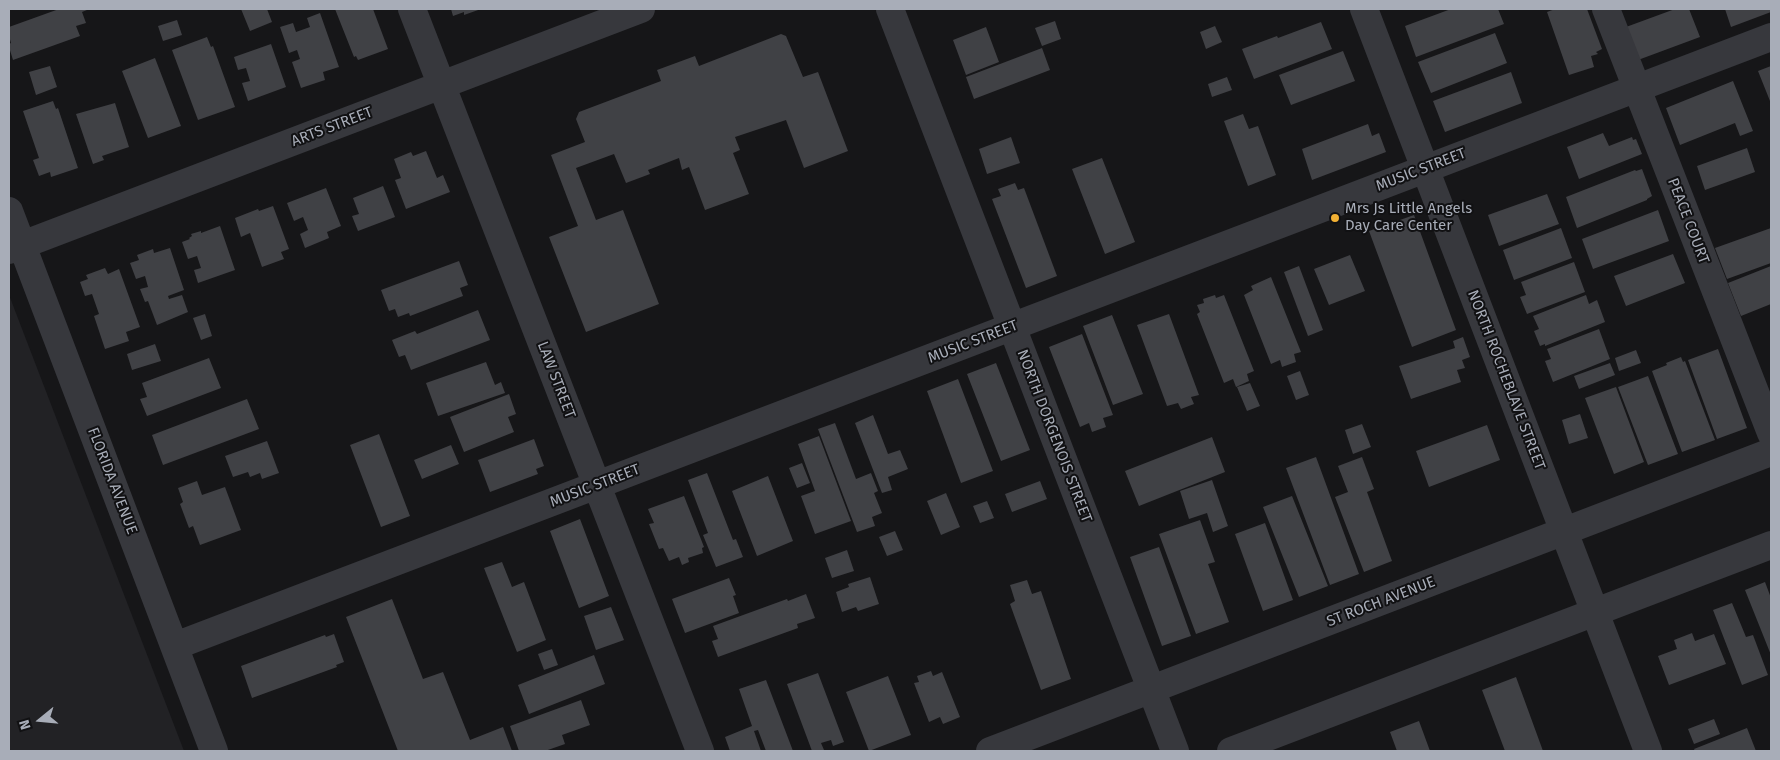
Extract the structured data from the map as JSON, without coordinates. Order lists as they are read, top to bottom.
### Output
{
  "streets": {
    "street": [
      "ARTS STREET",
      "MUSIC STREET",
      "PEACE COURT",
      "LAW STREET",
      "NORTH ROCHEBLAVE STREET",
      "NORTH DORGENOIS STREET",
      "FLORIDA AVENUE",
      "ST ROCH AVENUE"
    ]
  },
  "crossings": [
    ["ARTS STREET", "LAW STREET"],
    ["ARTS STREET", "FLORIDA AVENUE"],
    ["MUSIC STREET", "PEACE COURT"],
    ["MUSIC STREET", "LAW STREET"],
    ["MUSIC STREET", "NORTH ROCHEBLAVE STREET"],
    ["MUSIC STREET", "NORTH DORGENOIS STREET"],
    ["MUSIC STREET", "FLORIDA AVENUE"],
    ["NORTH ROCHEBLAVE STREET", "ST ROCH AVENUE"],
    ["NORTH DORGENOIS STREET", "ST ROCH AVENUE"]
  ],
  "places": ["Mrs Js Little Angels Day Care Center"],
  "north": "left"
}
